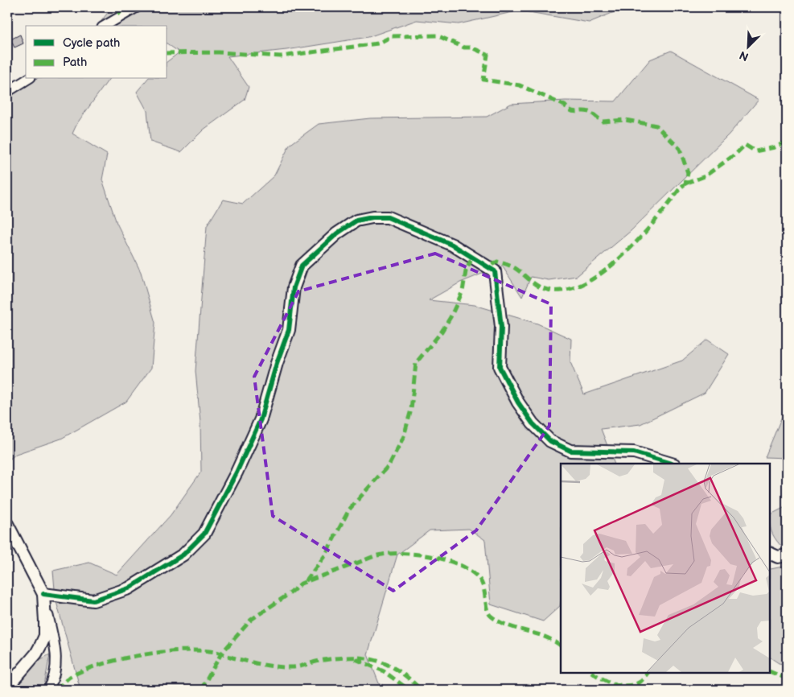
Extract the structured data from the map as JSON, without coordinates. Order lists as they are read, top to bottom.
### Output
{
  "legend": ["Cycle path", "Path"],
  "north": "bottom left"
}
